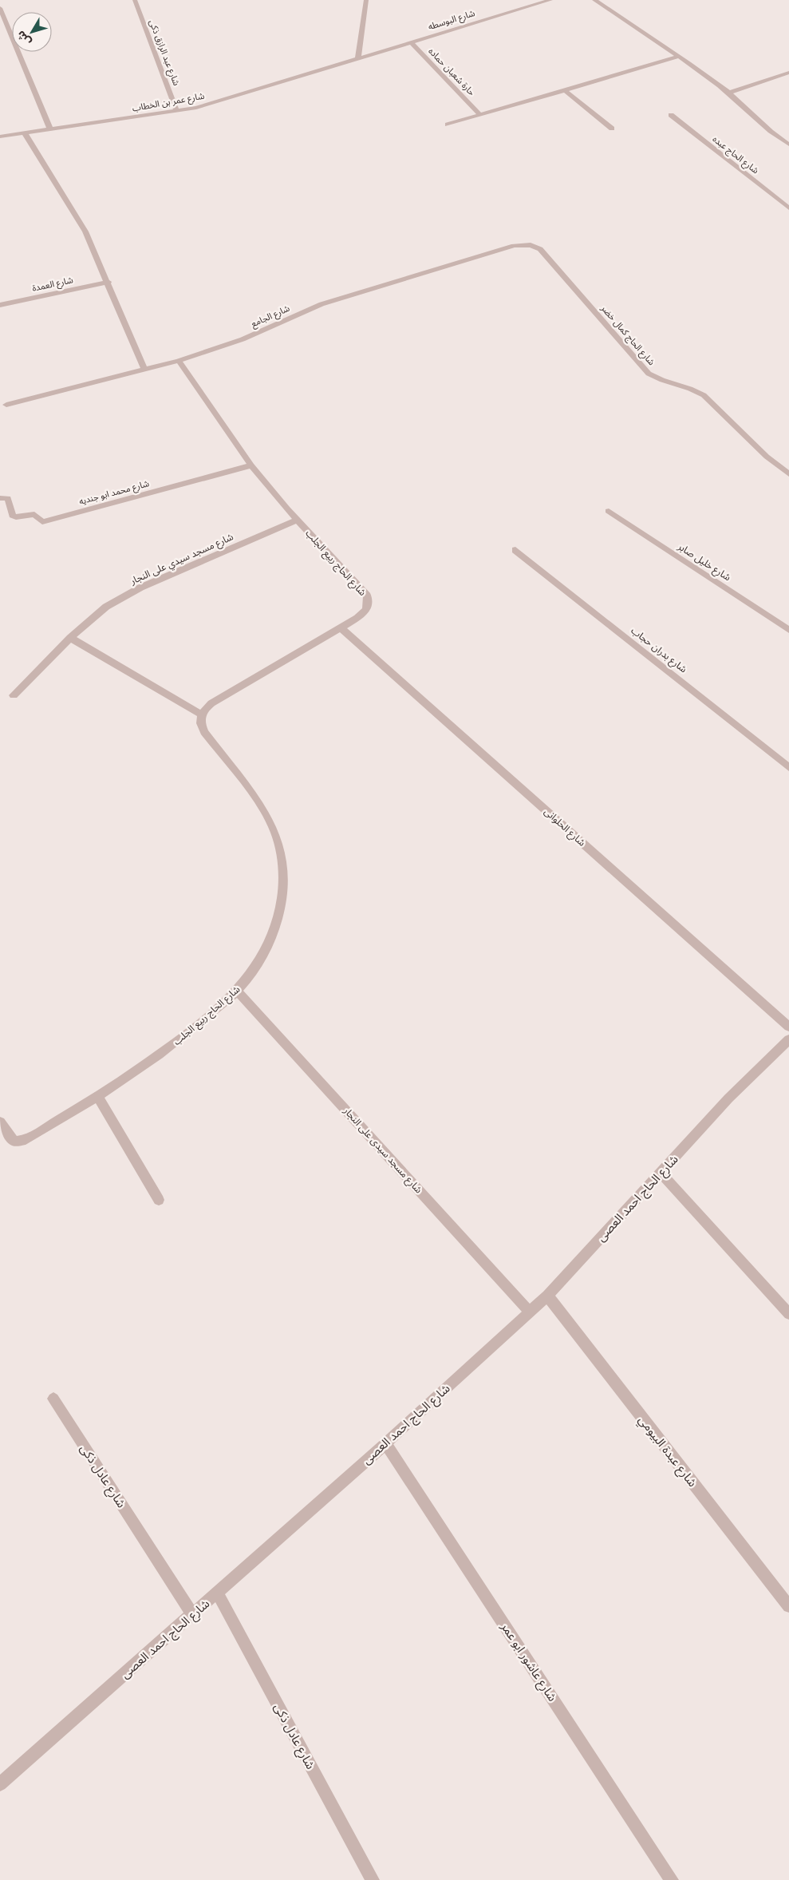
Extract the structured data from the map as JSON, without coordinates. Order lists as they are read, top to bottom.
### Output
{
  "streets": {
    "street": [
      "شارع البوسطه",
      "شارع عبد الرازق ذكى",
      "حارة شعبان حماده",
      "شارع عمر بن الخطاب",
      "شارع الحاج عبده",
      "شارع العمدة",
      "شارع الجامع",
      "شارع الحاج كمال خضر",
      "شارع محمد ابو جنديه",
      "شارع مسجد سيدي على النجار",
      "شارع خليل صابر",
      "شارع الحاج ربيع الجلب",
      "شارع بدران حجاب",
      "شارع الحلوانى",
      "شارع مسجد سيدى على النجار",
      "شارع الحاج احمد العصى",
      "شارع عبدة البيومي",
      "شارع عادل ذكى",
      "شارع عاشور ابو عمر"
    ]
  },
  "crossings": [
    ["شارع البوسطه", "حارة شعبان حماده"],
    ["شارع البوسطه", "شارع عمر بن الخطاب"],
    ["شارع عبد الرازق ذكى", "شارع عمر بن الخطاب"],
    ["شارع الجامع", "شارع الحاج كمال خضر"],
    ["شارع الجامع", "شارع الحاج ربيع الجلب"],
    ["شارع محمد ابو جنديه", "شارع الحاج ربيع الجلب"],
    ["شارع مسجد سيدي على النجار", "شارع الحاج ربيع الجلب"],
    ["شارع الحاج ربيع الجلب", "شارع الحلوانى"],
    ["شارع الحاج ربيع الجلب", "شارع مسجد سيدى على النجار"],
    ["شارع مسجد سيدى على النجار", "شارع الحاج احمد العصى"],
    ["شارع الحاج احمد العصى", "شارع عبدة البيومي"],
    ["شارع الحاج احمد العصى", "شارع عادل ذكى"],
    ["شارع الحاج احمد العصى", "شارع عاشور ابو عمر"]
  ],
  "north": "bottom left"
}
